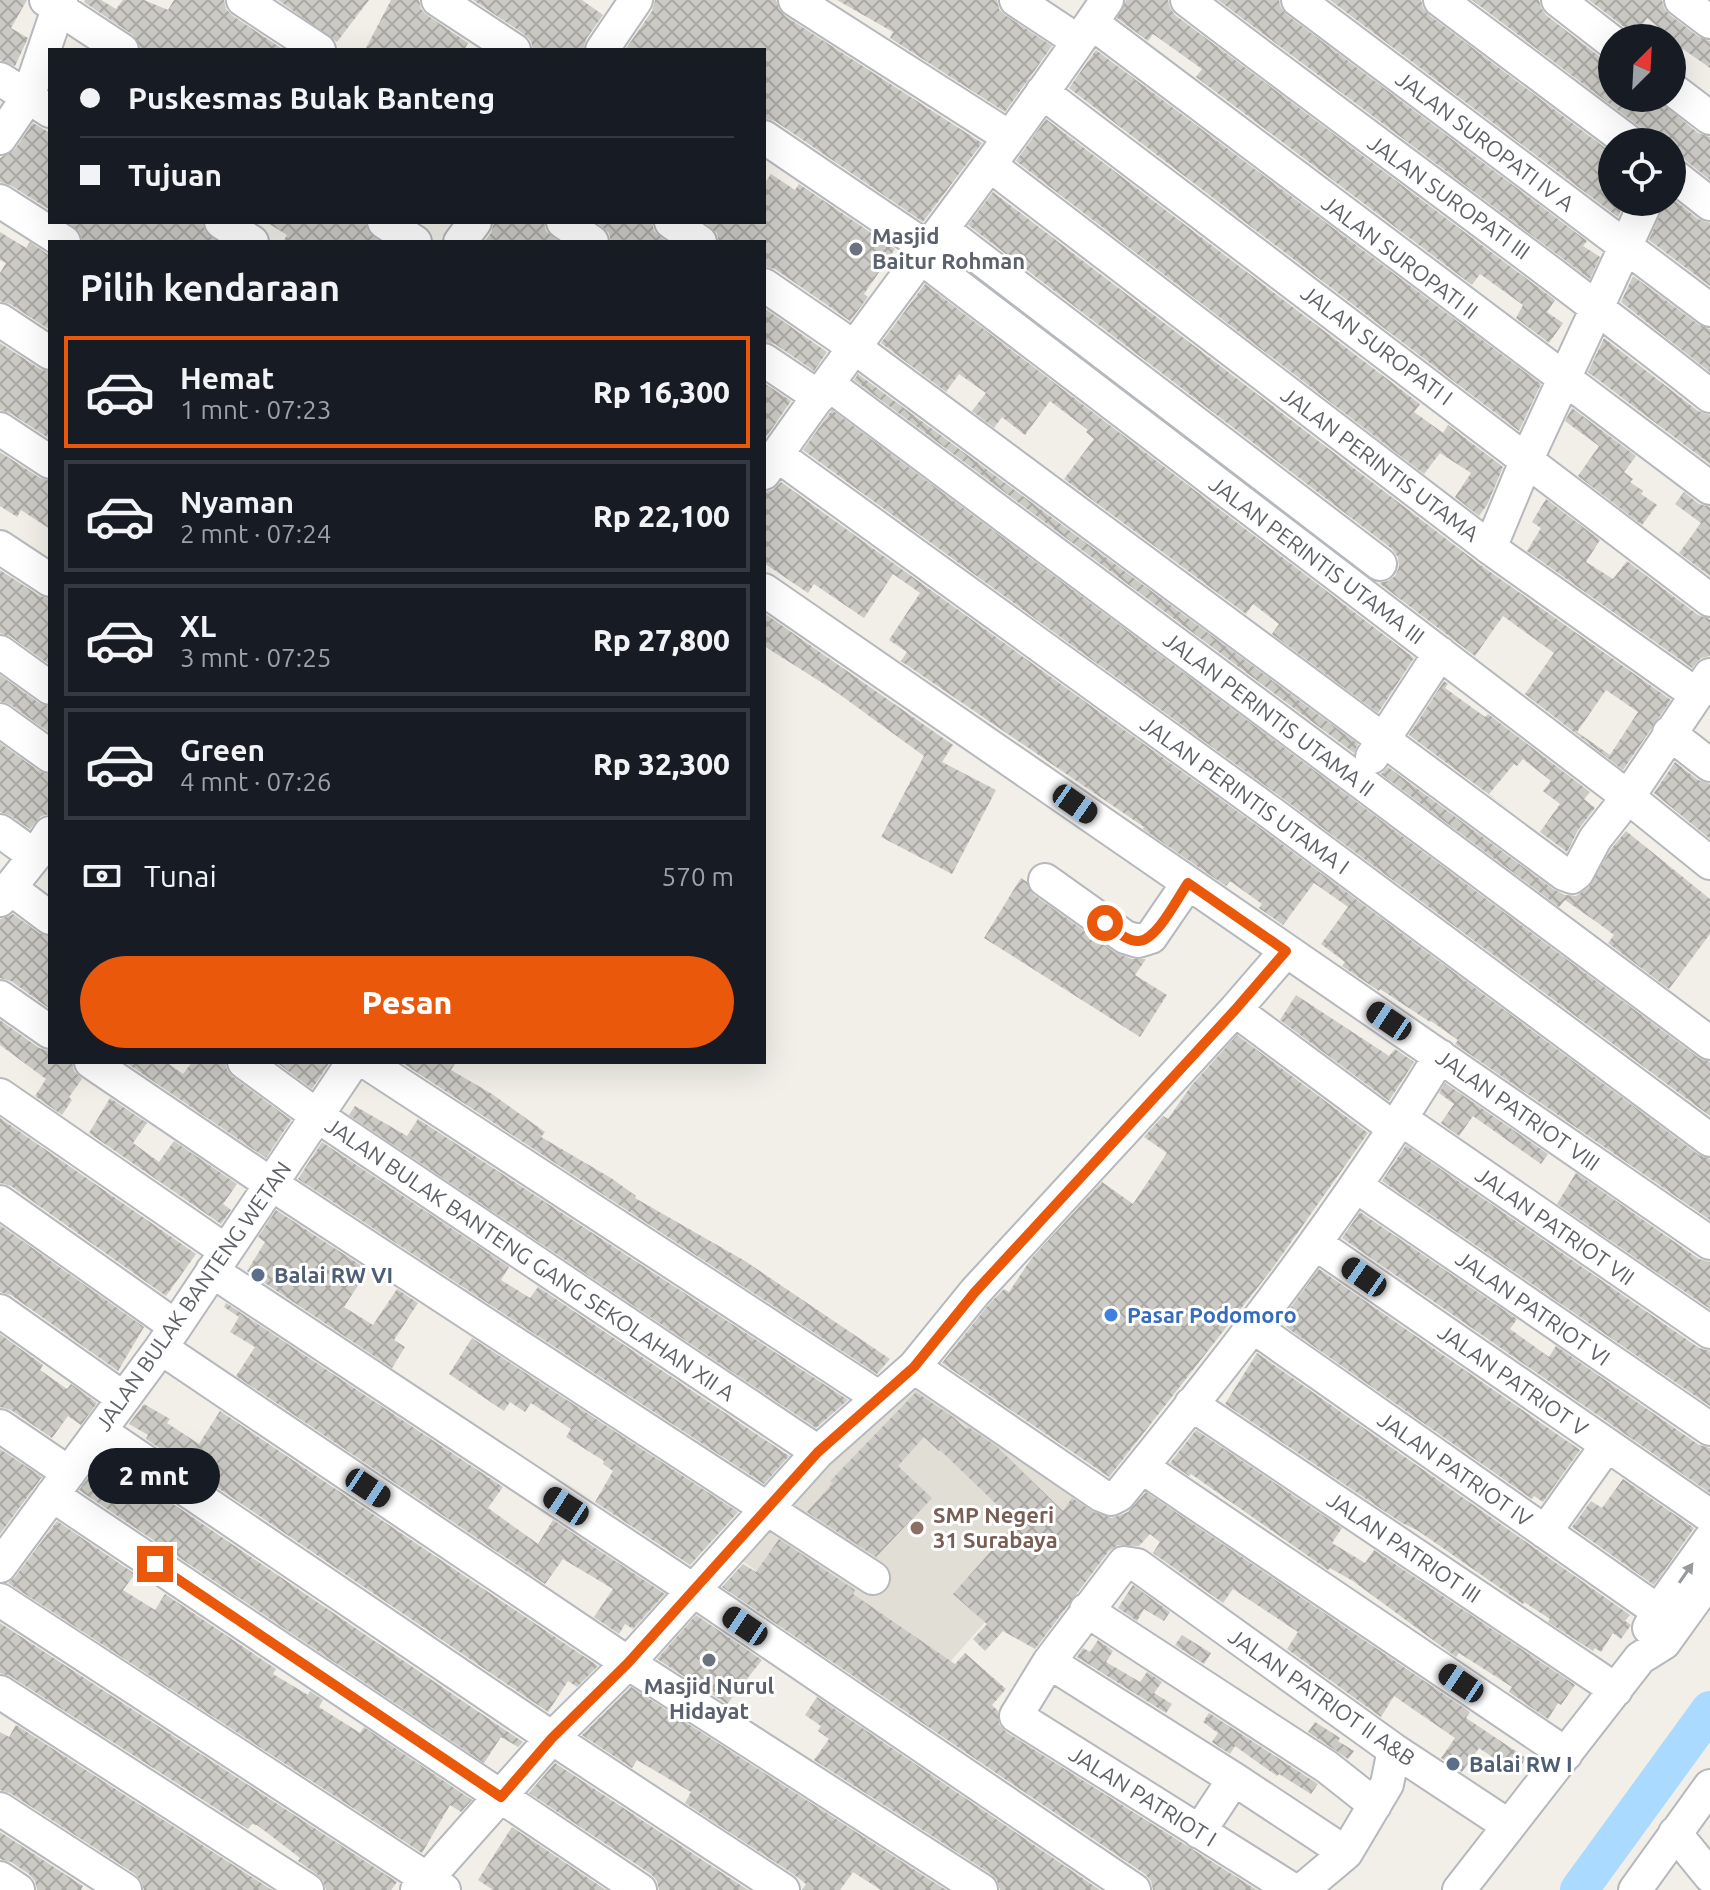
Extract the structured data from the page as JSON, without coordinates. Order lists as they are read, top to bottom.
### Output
{
  "streets": {
    "street": [
      "JALAN SUROPATI IV A",
      "JALAN SUROPATI III",
      "JALAN SUROPATI II",
      "JALAN SUROPATI I",
      "JALAN PERINTIS UTAMA",
      "JALAN PERINTIS UTAMA III",
      "JALAN PERINTIS UTAMA II",
      "JALAN PERINTIS UTAMA I",
      "JALAN PATRIOT VIII",
      "JALAN PATRIOT VII",
      "JALAN BULAK BANTENG GANG SEKOLAHAN XII A",
      "JALAN BULAK BANTENG WETAN",
      "JALAN PATRIOT VI",
      "JALAN PATRIOT V",
      "JALAN PATRIOT IV",
      "JALAN PATRIOT III",
      "JALAN PATRIOT II A&B",
      "JALAN PATRIOT I"
    ]
  },
  "crossings": [
    ["JALAN PERINTIS UTAMA", "JALAN PERINTIS UTAMA III"],
    ["JALAN BULAK BANTENG GANG SEKOLAHAN XII A", "JALAN BULAK BANTENG WETAN"]
  ],
  "places": [
    "Masjid Baitur Rohman",
    "Balai RW VI",
    "Pasar Podomoro",
    "SMP Negeri 31 Surabaya",
    "Masjid Nurul Hidayat",
    "Balai RW I"
  ],
  "north": "top right",
  "page": {
    "banner": ["Puskesmas Bulak Banteng", "Tujuan"],
    "heading": "Pilih kendaraan",
    "list": [
      {
        "name": "Hemat",
        "note": "1 mnt · 07:23",
        "value": "Rp 16,300"
      },
      {
        "name": "Nyaman",
        "note": "2 mnt · 07:24",
        "value": "Rp 22,100"
      },
      {
        "name": "XL",
        "note": "3 mnt · 07:25",
        "value": "Rp 27,800"
      },
      {
        "name": "Green",
        "note": "4 mnt · 07:26",
        "value": "Rp 32,300"
      }
    ],
    "pay": ["Tunai", "570 m"],
    "buttons": "Pesan",
    "bubble": "2 mnt"
  }
}
